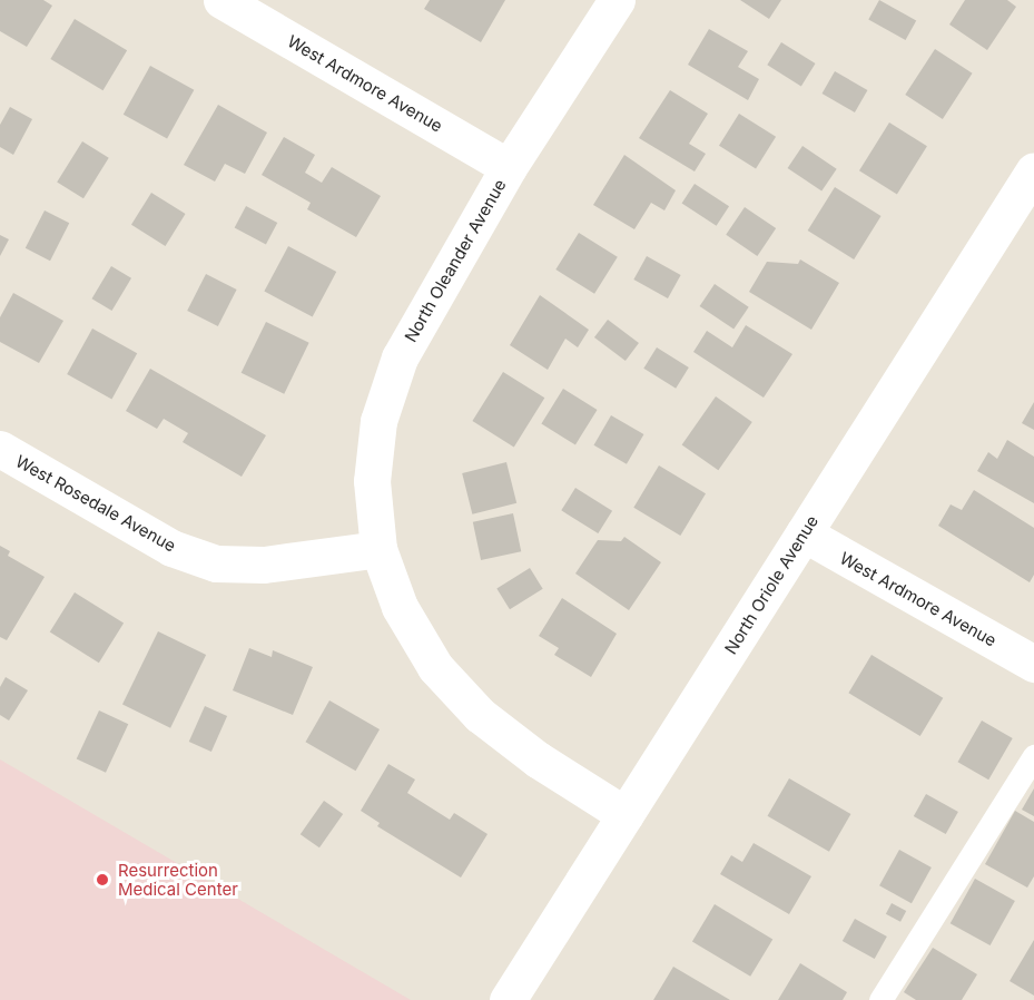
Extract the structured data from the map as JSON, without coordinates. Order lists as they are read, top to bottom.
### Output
{
  "streets": {
    "street": [
      "West Ardmore Avenue",
      "North Oleander Avenue",
      "West Rosedale Avenue",
      "North Oriole Avenue"
    ]
  },
  "crossings": [
    ["West Ardmore Avenue", "North Oleander Avenue"],
    ["West Ardmore Avenue", "North Oriole Avenue"],
    ["North Oleander Avenue", "West Rosedale Avenue"]
  ],
  "places": ["Resurrection Medical Center"]
}
